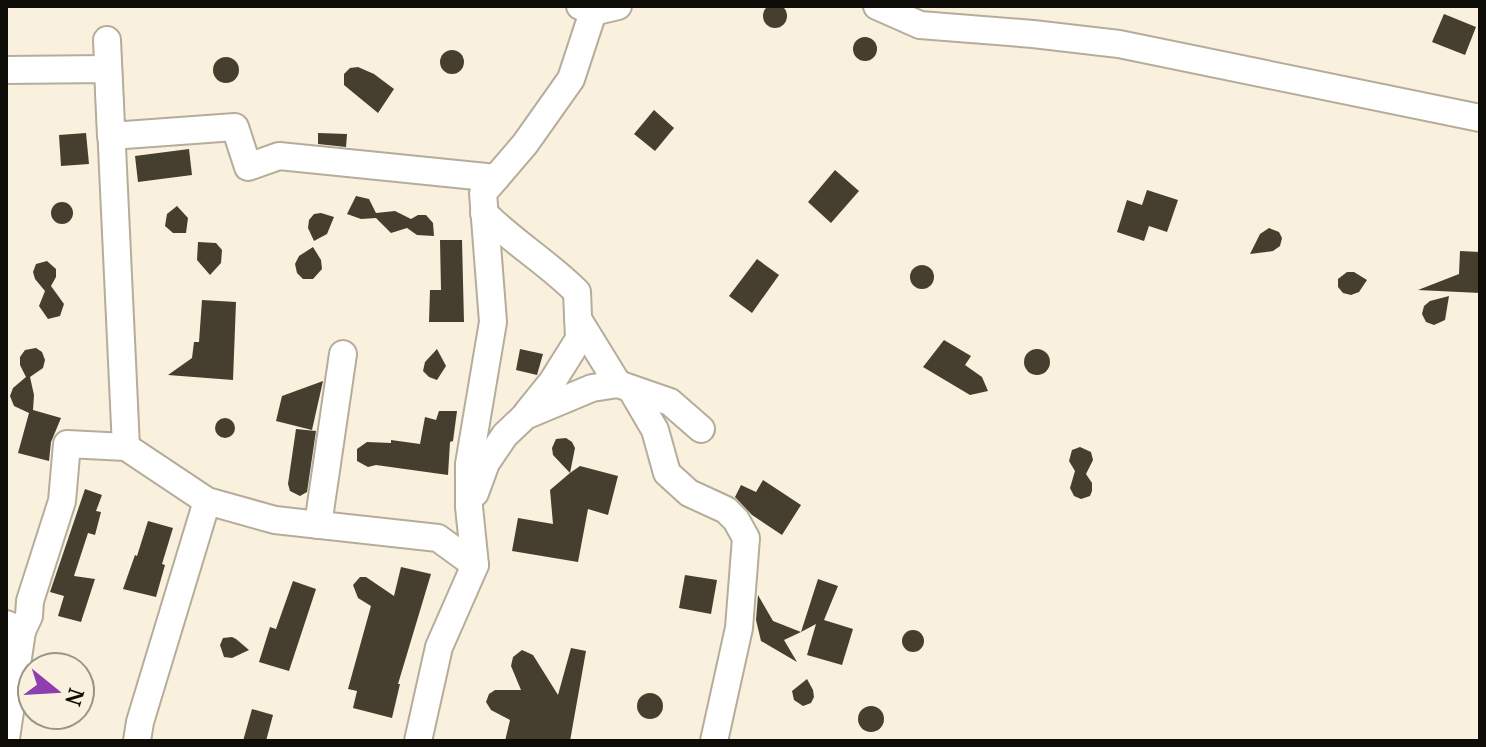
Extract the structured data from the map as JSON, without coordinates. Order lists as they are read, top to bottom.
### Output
{
  "north": "right"
}
